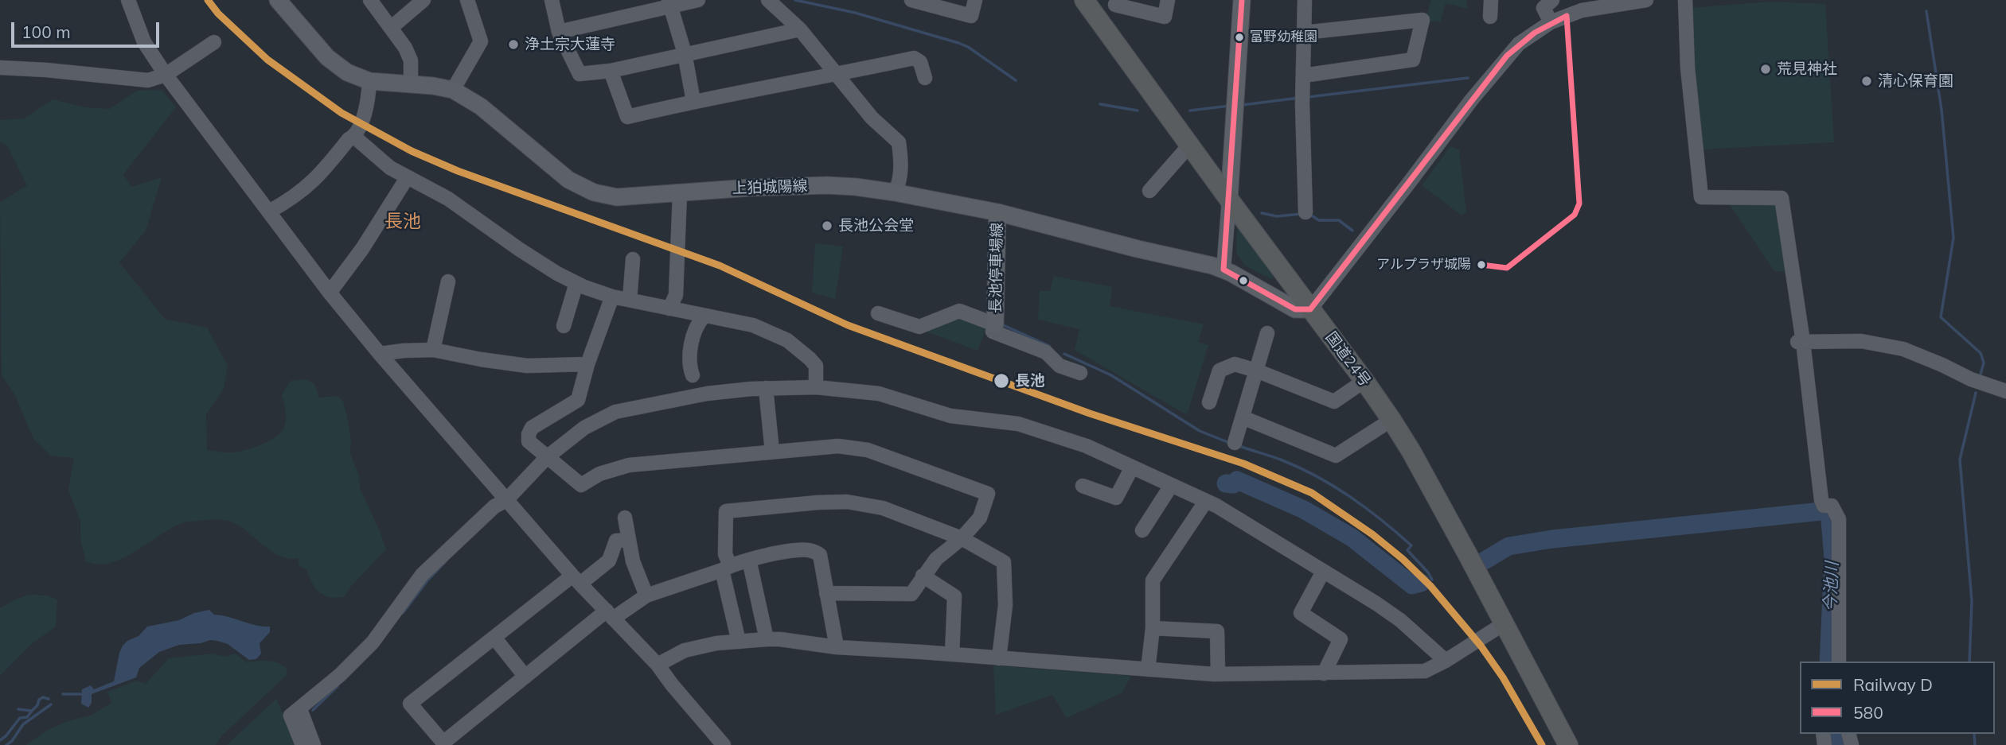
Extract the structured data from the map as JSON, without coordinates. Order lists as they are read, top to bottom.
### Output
{
  "streets": {
    "highway": ["国道24号"],
    "main road": ["上狛城陽線", "長池停車場線"]
  },
  "crossings": [
    ["上狛城陽線", "長池停車場線"],
    ["上狛城陽線", "国道24号"]
  ],
  "districts": ["長池"],
  "water": ["今池川"],
  "places": [
    "富野幼稚園",
    "浄土宗大蓮寺",
    "荒見神社",
    "清心保育園",
    "長池公会堂",
    "アルプラザ城陽",
    "長池"
  ],
  "lines": ["rail line D", "transit line 580"],
  "legend": ["Railway D", "580"],
  "scale_bar": "100 m"
}
